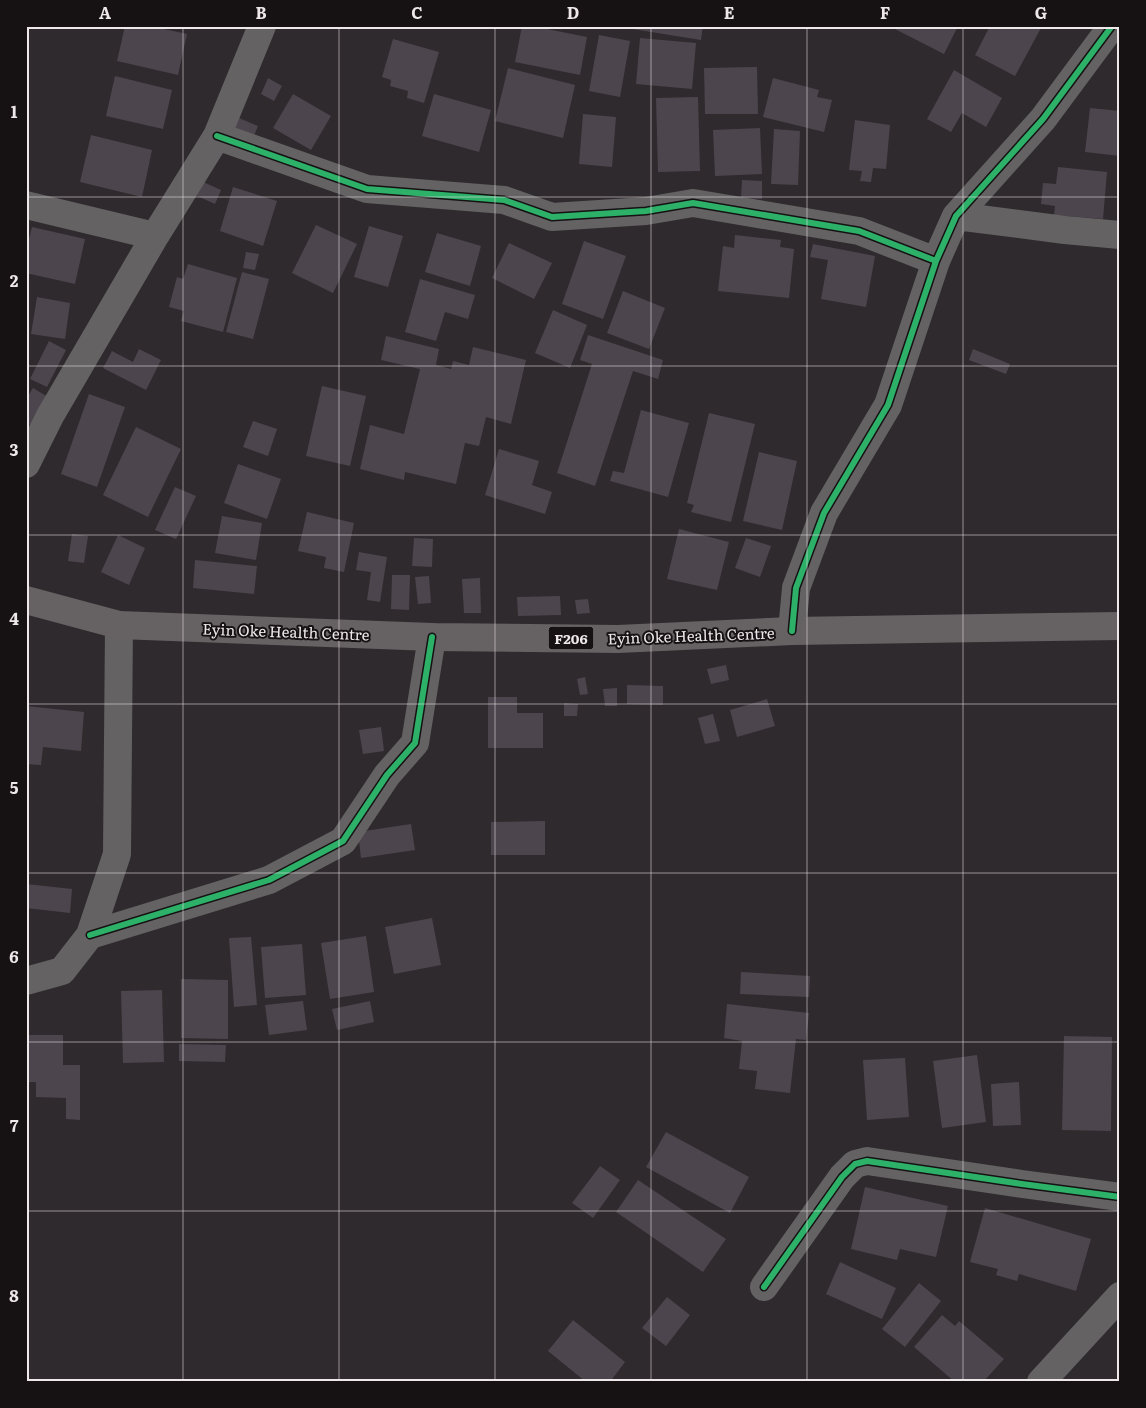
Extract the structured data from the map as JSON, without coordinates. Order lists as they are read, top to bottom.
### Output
{
  "streets": {
    "main road": ["Eyin Oke Health Centre", "F206"]
  },
  "grid": {
    "columns": [
      "A",
      "B",
      "C",
      "D",
      "E",
      "F",
      "G"
    ],
    "rows": [
      "1",
      "2",
      "3",
      "4",
      "5",
      "6",
      "7",
      "8"
    ]
  }
}
